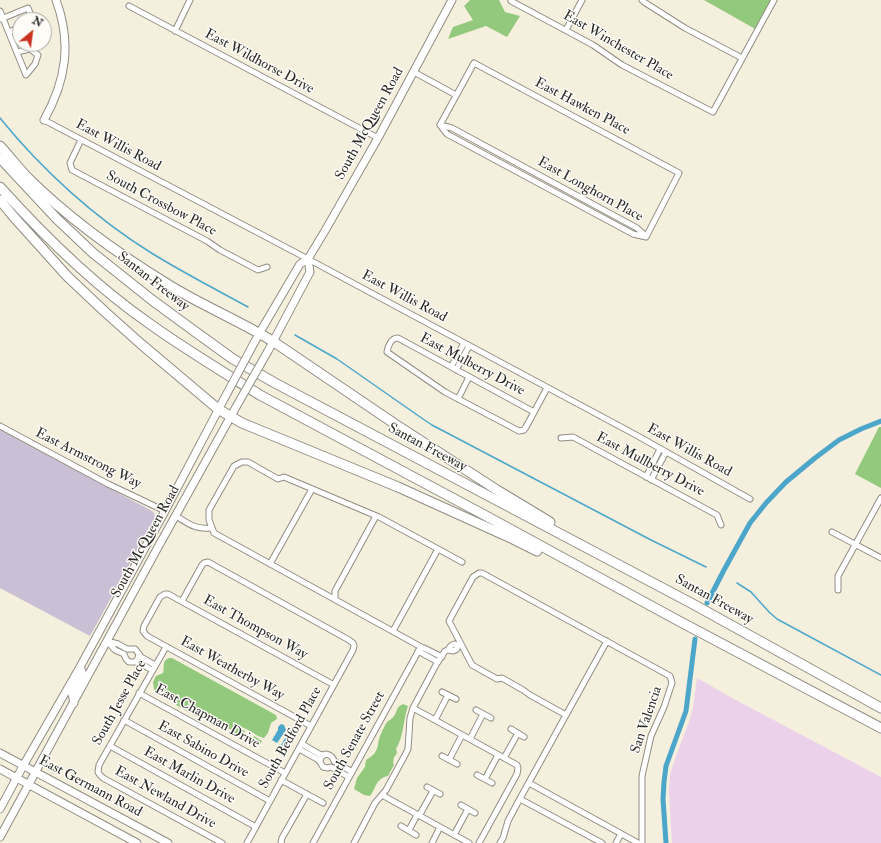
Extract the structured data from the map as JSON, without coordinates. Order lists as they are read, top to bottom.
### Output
{
  "streets": {
    "highway": ["Santan Freeway"],
    "main road": ["South McQueen Road", "East Germann Road"],
    "street": [
      "East Winchester Place",
      "East Wildhorse Drive",
      "East Hawken Place",
      "East Willis Road",
      "East Longhorn Place",
      "South Crossbow Place",
      "East Mulberry Drive",
      "East Armstrong Way",
      "East Mullberry Drive",
      "East Thompson Way",
      "East Weatherby Way",
      "South Jesse Place",
      "East Chapman Drive",
      "San Valencia",
      "South Bedford Place",
      "South Senate Street",
      "East Sabino Drive",
      "East Marlin Drive",
      "East Newland Drive"
    ]
  },
  "crossings": [
    ["East Wildhorse Drive", "South McQueen Road"],
    ["East Hawken Place", "East Longhorn Place"],
    ["South McQueen Road", "East Willis Road"],
    ["South McQueen Road", "East Armstrong Way"],
    ["South McQueen Road", "East Germann Road"],
    ["East Willis Road", "South Crossbow Place"],
    ["East Thompson Way", "East Weatherby Way"],
    ["East Thompson Way", "South Bedford Place"],
    ["East Weatherby Way", "South Jesse Place"],
    ["East Weatherby Way", "South Bedford Place"],
    ["South Jesse Place", "East Chapman Drive"],
    ["South Jesse Place", "East Sabino Drive"],
    ["South Jesse Place", "East Marlin Drive"],
    ["South Jesse Place", "East Newland Drive"],
    ["East Chapman Drive", "South Bedford Place"],
    ["South Bedford Place", "East Sabino Drive"],
    ["South Bedford Place", "East Marlin Drive"]
  ],
  "north": "top right"
}
